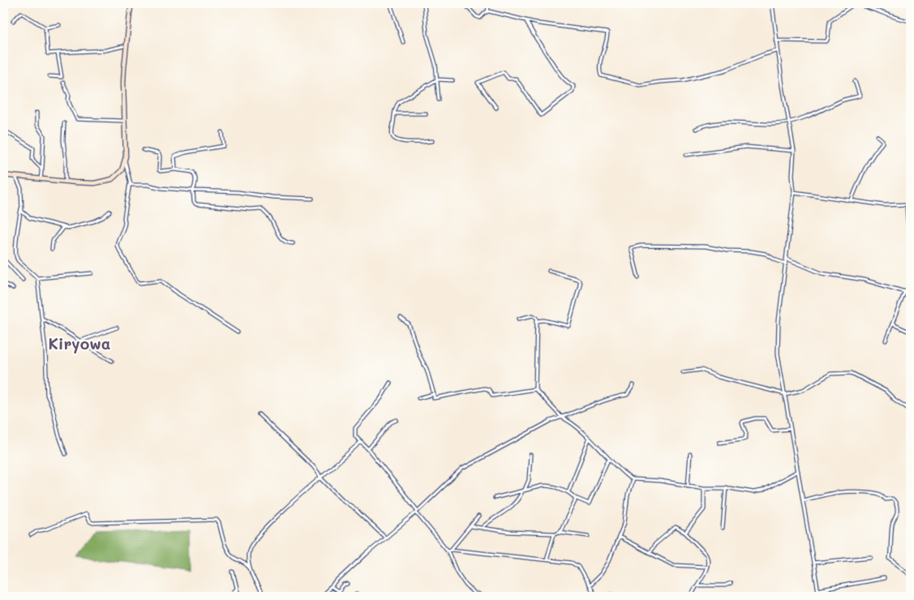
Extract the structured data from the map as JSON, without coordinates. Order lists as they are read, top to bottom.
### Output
{
  "districts": ["Kiryowa"]
}
